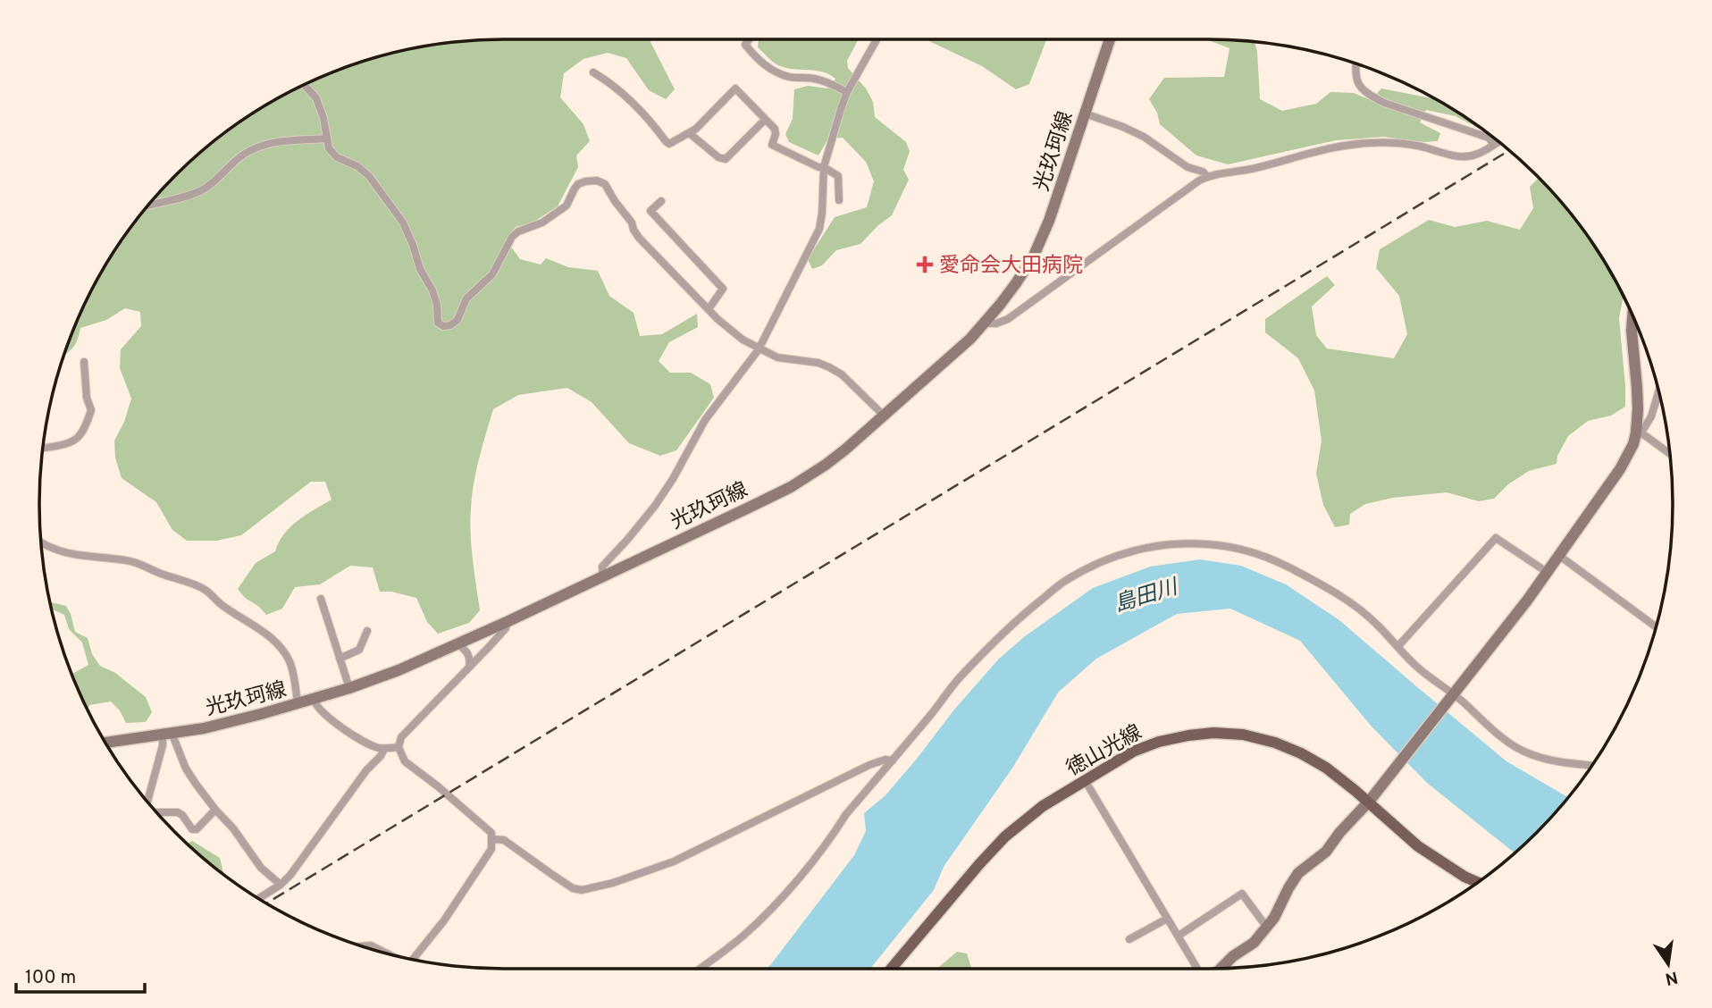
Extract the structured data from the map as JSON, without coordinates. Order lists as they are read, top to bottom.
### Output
{
  "streets": {
    "main road": ["光玖珂線", "徳山光線"]
  },
  "water": ["島田川"],
  "places": {
    "health": ["愛命会大田病院"]
  },
  "scale_bar": "100 m",
  "north": "bottom"
}
